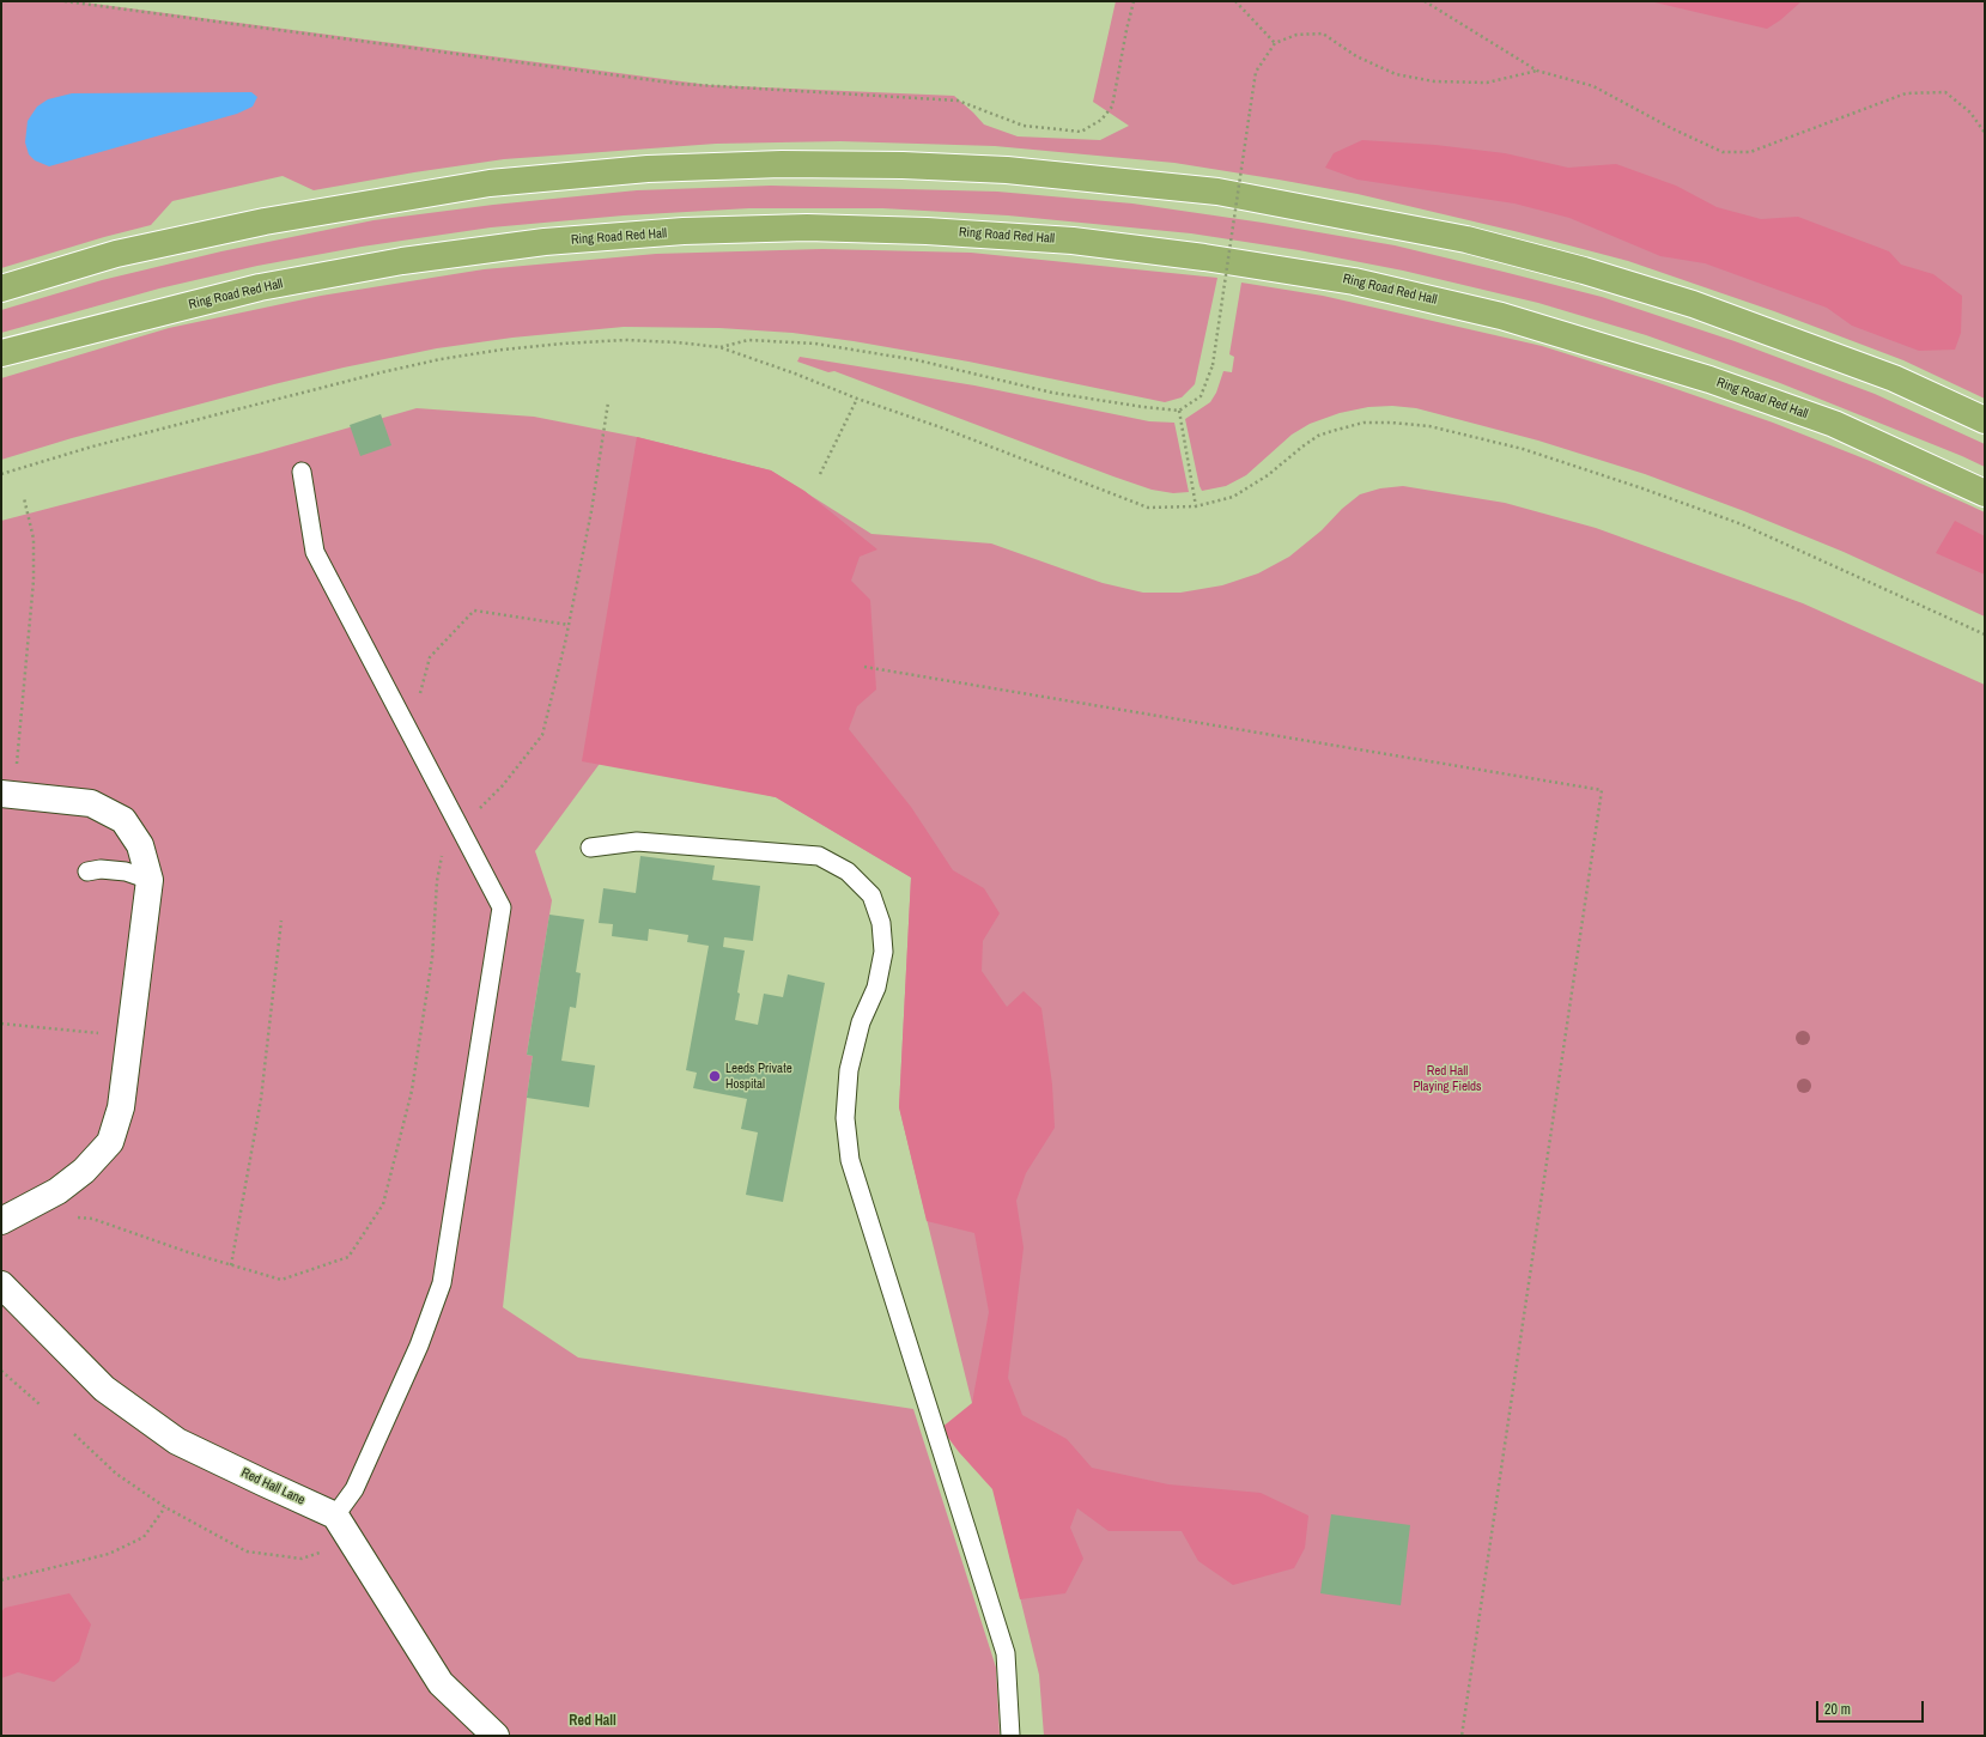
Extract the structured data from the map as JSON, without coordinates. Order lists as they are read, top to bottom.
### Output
{
  "streets": {
    "highway": ["Ring Road Red Hall"],
    "street": ["Red Hall Lane"]
  },
  "districts": ["Red Hall"],
  "parks": ["Red Hall Playing Fields"],
  "places": ["Leeds Private Hospital"],
  "scale_bar": "20 m"
}
